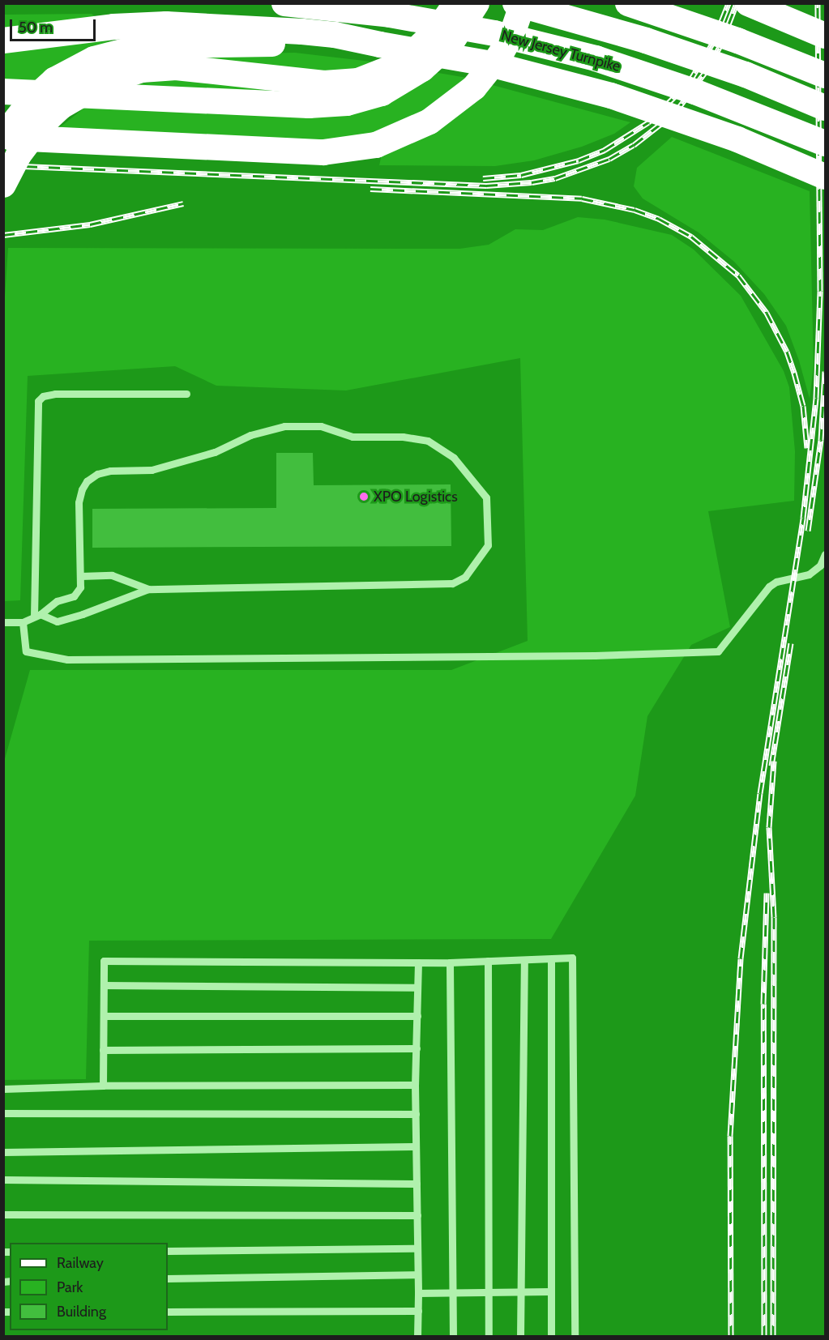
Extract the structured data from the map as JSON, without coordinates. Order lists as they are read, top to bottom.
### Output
{
  "streets": {
    "highway": ["New Jersey Turnpike"]
  },
  "places": ["XPO Logistics"],
  "legend": ["Railway", "Park", "Building"],
  "scale_bar": "50 m"
}
